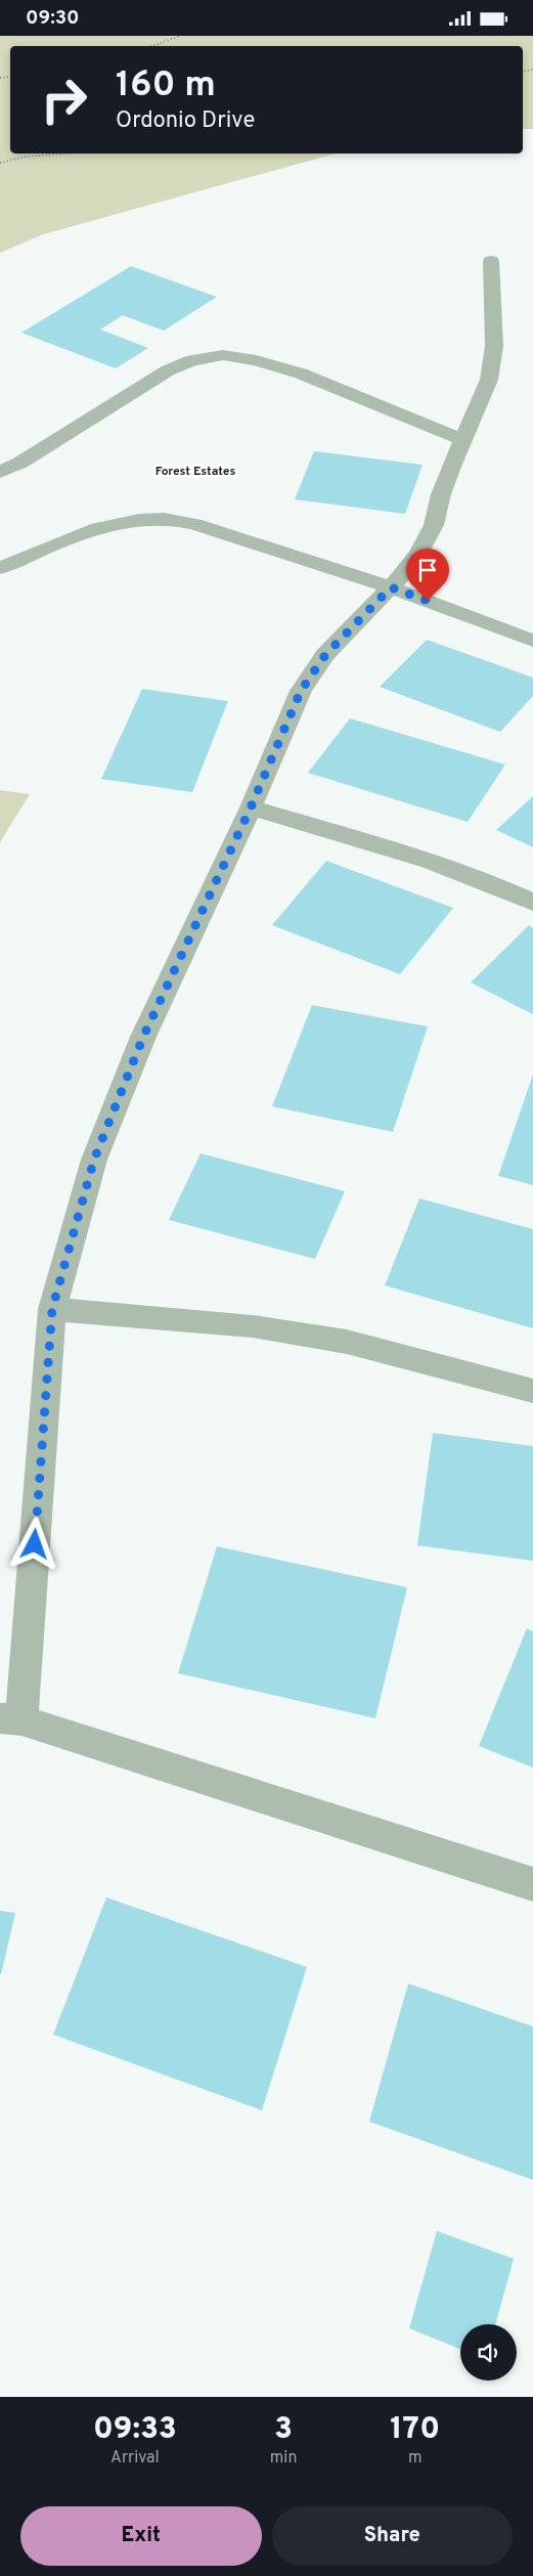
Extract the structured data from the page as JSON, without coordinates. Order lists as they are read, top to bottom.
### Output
{
  "districts": ["Forest Estates"],
  "page": {
    "status": "09:30",
    "turn": ["160 m", "Ordonio Drive"],
    "eta": [
      "09:33",
      "Arrival",
      "3",
      "min",
      "170",
      "m"
    ],
    "buttons": ["Exit", "Share"]
  }
}
